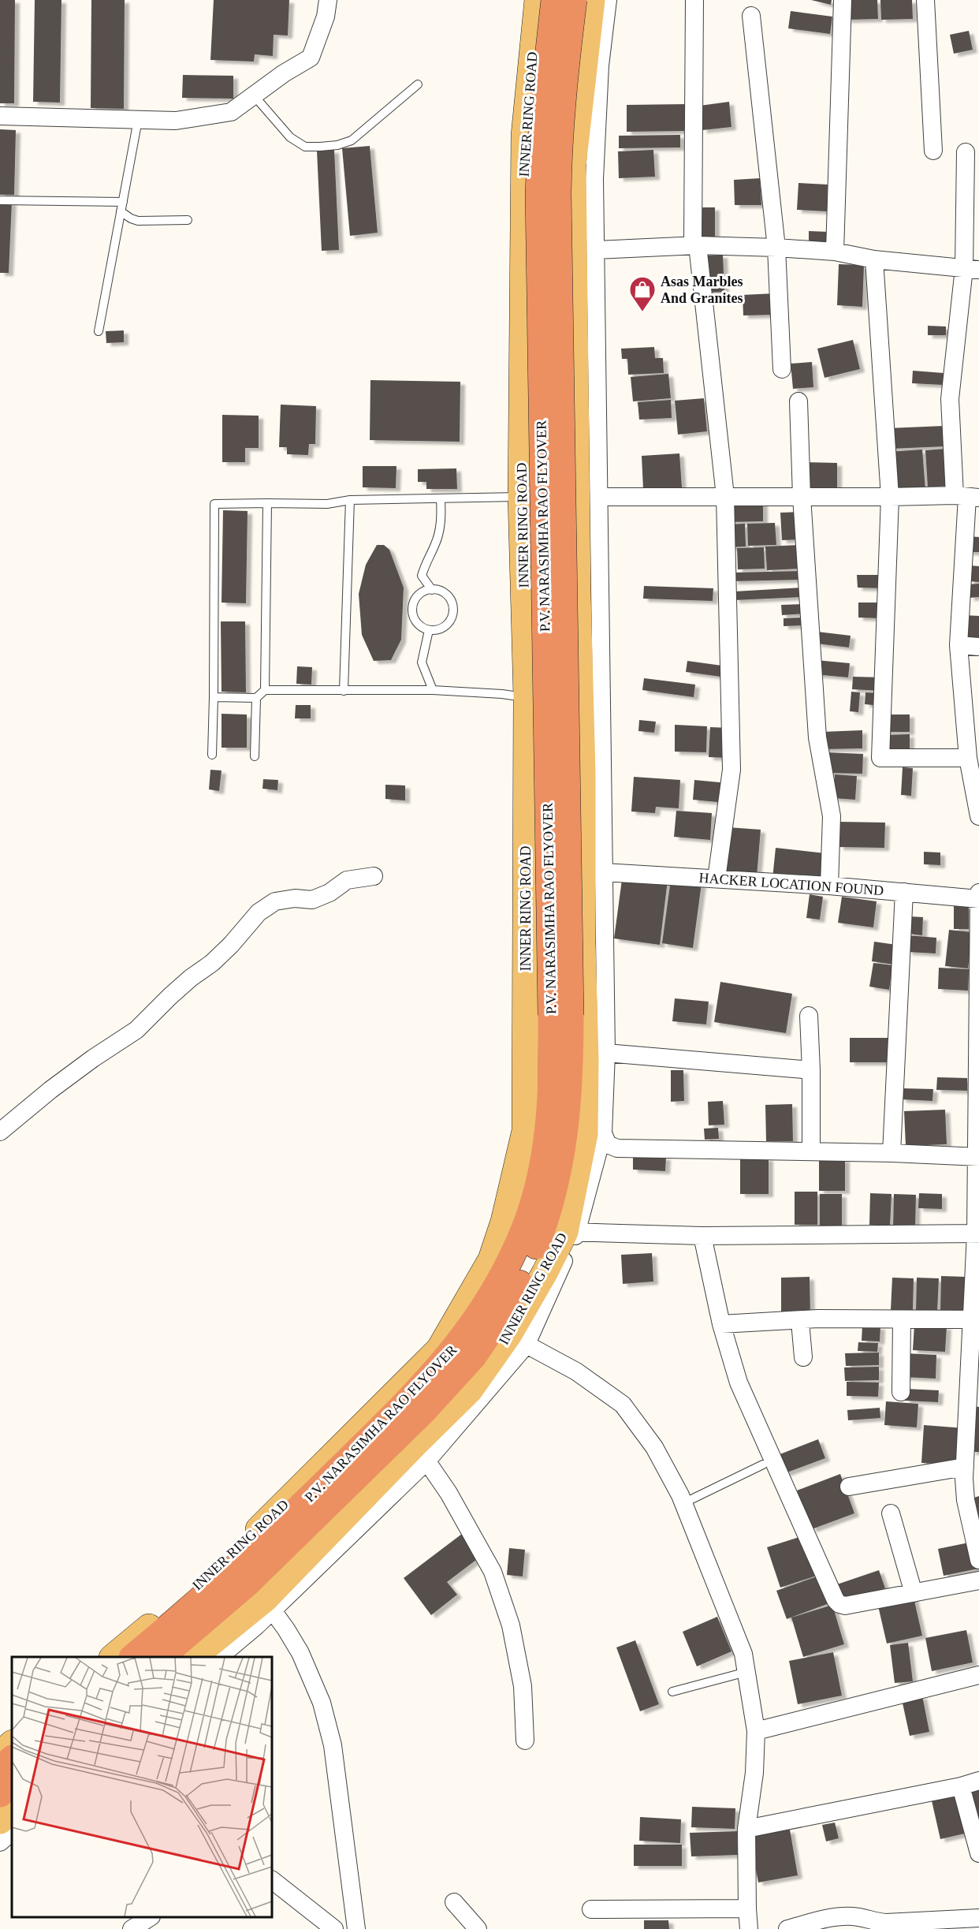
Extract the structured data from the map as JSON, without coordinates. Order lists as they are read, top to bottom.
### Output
{
  "streets": {
    "highway": ["P.V. NARASIMHA RAO FLYOVER"],
    "main road": ["INNER RING ROAD"],
    "street": ["HACKER LOCATION FOUND"]
  },
  "places": {
    "shop": ["Asas Marbles And Granites"]
  }
}
